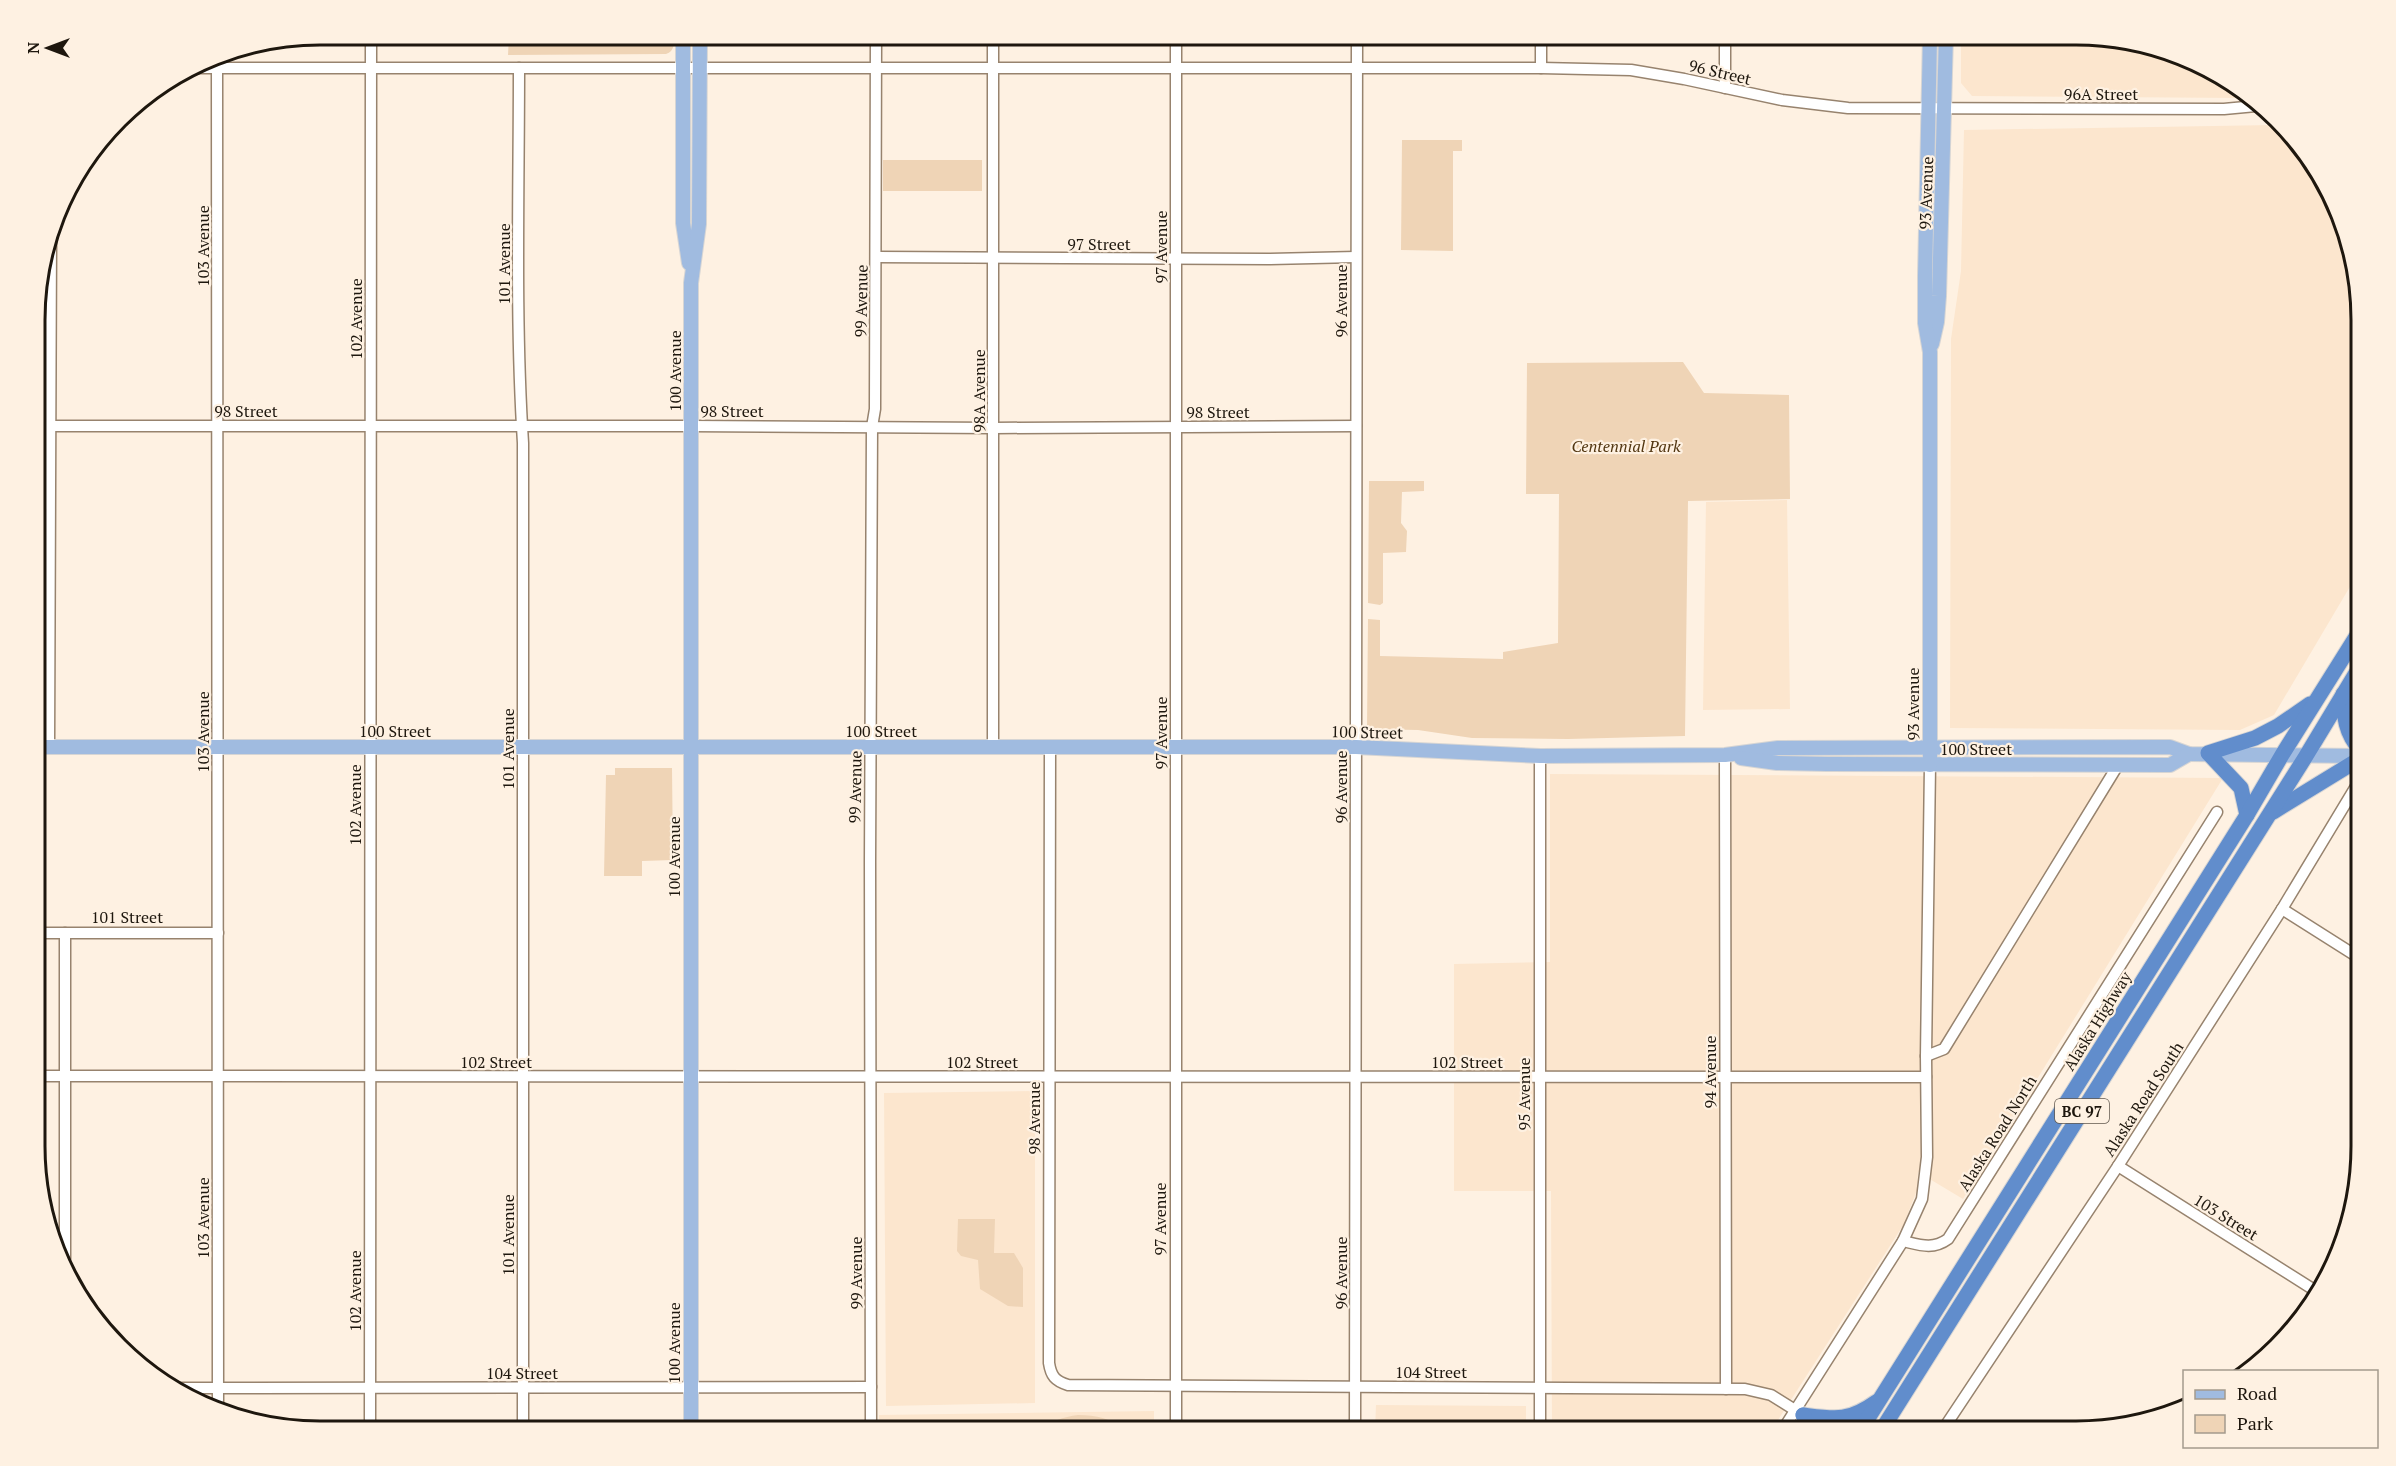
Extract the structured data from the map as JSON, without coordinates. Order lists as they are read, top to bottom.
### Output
{
  "streets": {
    "highway": ["Alaska Highway", "BC 97"],
    "main road": ["93 Avenue", "100 Avenue", "100 Street"],
    "street": [
      "96 Street",
      "96A Street",
      "97 Street",
      "103 Avenue",
      "97 Avenue",
      "101 Avenue",
      "99 Avenue",
      "96 Avenue",
      "102 Avenue",
      "98A Avenue",
      "98 Street",
      "101 Street",
      "102 Street",
      "94 Avenue",
      "95 Avenue",
      "Alaska Road South",
      "98 Avenue",
      "Alaska Road North",
      "103 Street",
      "104 Street"
    ]
  },
  "crossings": [
    ["96 Street", "96A Street"],
    ["96 Street", "93 Avenue"],
    ["96 Street", "103 Avenue"],
    ["96 Street", "97 Avenue"],
    ["96 Street", "101 Avenue"],
    ["96 Street", "99 Avenue"],
    ["96 Street", "96 Avenue"],
    ["96 Street", "102 Avenue"],
    ["96 Street", "100 Avenue"],
    ["96 Street", "98A Avenue"],
    ["96A Street", "93 Avenue"],
    ["93 Avenue", "100 Street"],
    ["93 Avenue", "102 Street"],
    ["93 Avenue", "Alaska Road North"],
    ["97 Street", "97 Avenue"],
    ["97 Street", "99 Avenue"],
    ["97 Street", "96 Avenue"],
    ["97 Street", "98A Avenue"],
    ["103 Avenue", "98 Street"],
    ["103 Avenue", "100 Street"],
    ["103 Avenue", "101 Street"],
    ["103 Avenue", "102 Street"],
    ["103 Avenue", "104 Street"],
    ["97 Avenue", "98 Street"],
    ["97 Avenue", "100 Street"],
    ["97 Avenue", "102 Street"],
    ["97 Avenue", "104 Street"],
    ["101 Avenue", "98 Street"],
    ["101 Avenue", "100 Street"],
    ["101 Avenue", "102 Street"],
    ["101 Avenue", "104 Street"],
    ["99 Avenue", "98 Street"],
    ["99 Avenue", "100 Street"],
    ["99 Avenue", "102 Street"],
    ["99 Avenue", "104 Street"],
    ["96 Avenue", "98 Street"],
    ["96 Avenue", "100 Street"],
    ["96 Avenue", "102 Street"],
    ["96 Avenue", "104 Street"],
    ["102 Avenue", "98 Street"],
    ["102 Avenue", "100 Street"],
    ["102 Avenue", "102 Street"],
    ["102 Avenue", "104 Street"],
    ["100 Avenue", "98 Street"],
    ["100 Avenue", "100 Street"],
    ["100 Avenue", "102 Street"],
    ["100 Avenue", "104 Street"],
    ["98A Avenue", "98 Street"],
    ["98A Avenue", "100 Street"],
    ["100 Street", "Alaska Highway"],
    ["100 Street", "94 Avenue"],
    ["100 Street", "95 Avenue"],
    ["100 Street", "BC 97"],
    ["100 Street", "98 Avenue"],
    ["102 Street", "94 Avenue"],
    ["102 Street", "95 Avenue"],
    ["102 Street", "98 Avenue"],
    ["94 Avenue", "104 Street"],
    ["95 Avenue", "104 Street"],
    ["Alaska Road South", "103 Street"],
    ["98 Avenue", "104 Street"]
  ],
  "parks": ["Centennial Park"],
  "legend": ["Road", "Park"],
  "north": "left"
}
